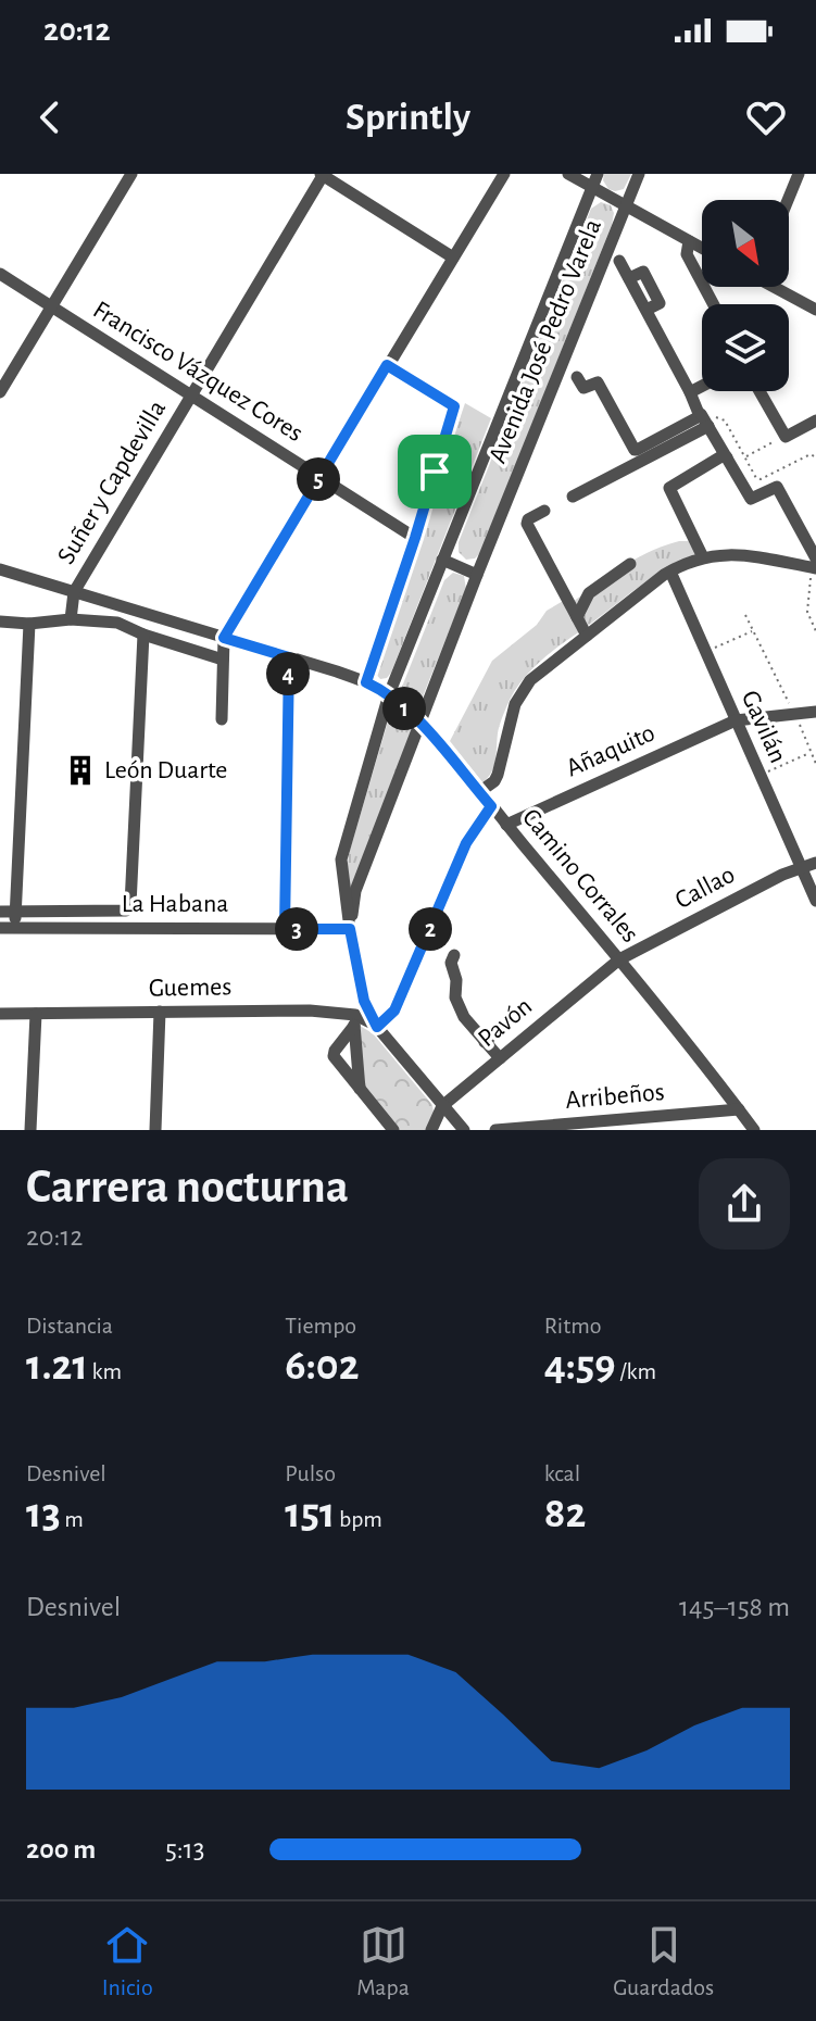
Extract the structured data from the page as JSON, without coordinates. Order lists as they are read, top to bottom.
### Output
{
  "streets": {
    "street": [
      "Avenida José Pedro Varela",
      "Francisco Vázquez Cores",
      "Suñer y Capdevilla",
      "Gavilán",
      "Añaquito",
      "Camino Corrales",
      "Callao",
      "La Habana",
      "Guemes",
      "Pavón",
      "Arribeños"
    ]
  },
  "crossings": [
    ["Avenida José Pedro Varela", "Camino Corrales"],
    ["Avenida José Pedro Varela", "La Habana"],
    ["Avenida José Pedro Varela", "Guemes"],
    ["Francisco Vázquez Cores", "Suñer y Capdevilla"],
    ["Suñer y Capdevilla", "Camino Corrales"],
    ["Gavilán", "Añaquito"],
    ["Gavilán", "Callao"],
    ["Añaquito", "Camino Corrales"],
    ["Camino Corrales", "Callao"],
    ["Camino Corrales", "Pavón"],
    ["Camino Corrales", "Arribeños"],
    ["Callao", "Pavón"]
  ],
  "places": {
    "building": ["León Duarte"]
  },
  "north": "bottom right",
  "page": {
    "status": "20:12",
    "header": "Sprintly",
    "pins": [
      "5",
      "4",
      "1",
      "2",
      "3"
    ],
    "heading": ["Carrera nocturna", "20:12"],
    "stats": [
      ["Distancia", "1.21 km"],
      ["Tiempo", "6:02"],
      ["Ritmo", "4:59 /km"],
      ["Desnivel", "13 m"],
      ["Pulso", "151 bpm"],
      ["kcal", "82"]
    ],
    "chart": ["Desnivel", "145–158 m"],
    "list": [
      {
        "name": "200 m",
        "note": "5:13"
      }
    ],
    "tabs": ["Inicio", "Mapa", "Guardados"]
  }
}
